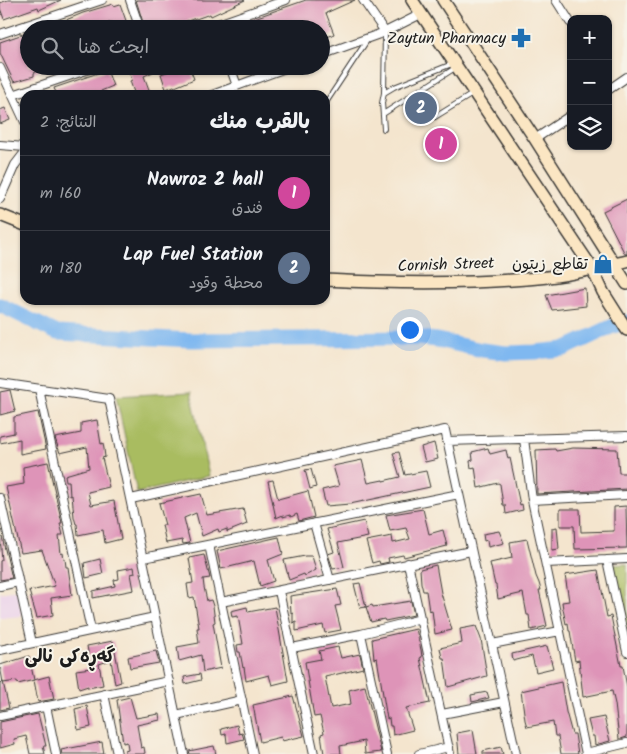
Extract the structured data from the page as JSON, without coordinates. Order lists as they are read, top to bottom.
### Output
{
  "streets": {
    "street": ["Cornish Street"]
  },
  "districts": ["گەڕەکی نالی"],
  "places": {
    "pharmacy": ["Zaytun Pharmacy"],
    "shop": ["تقاطع زيتون"]
  },
  "page": {
    "map_buttons": ["+", "−"],
    "search": "ابحث هنا",
    "pins": ["2", "1"],
    "heading": ["بالقرب منك", "النتائج: 2"],
    "list": [
      {
        "mark": "1",
        "name": "Nawroz 2 hall",
        "note": "فندق",
        "value": "160 m"
      },
      {
        "mark": "2",
        "name": "Lap Fuel Station",
        "note": "محطة وقود",
        "value": "180 m"
      }
    ]
  }
}
